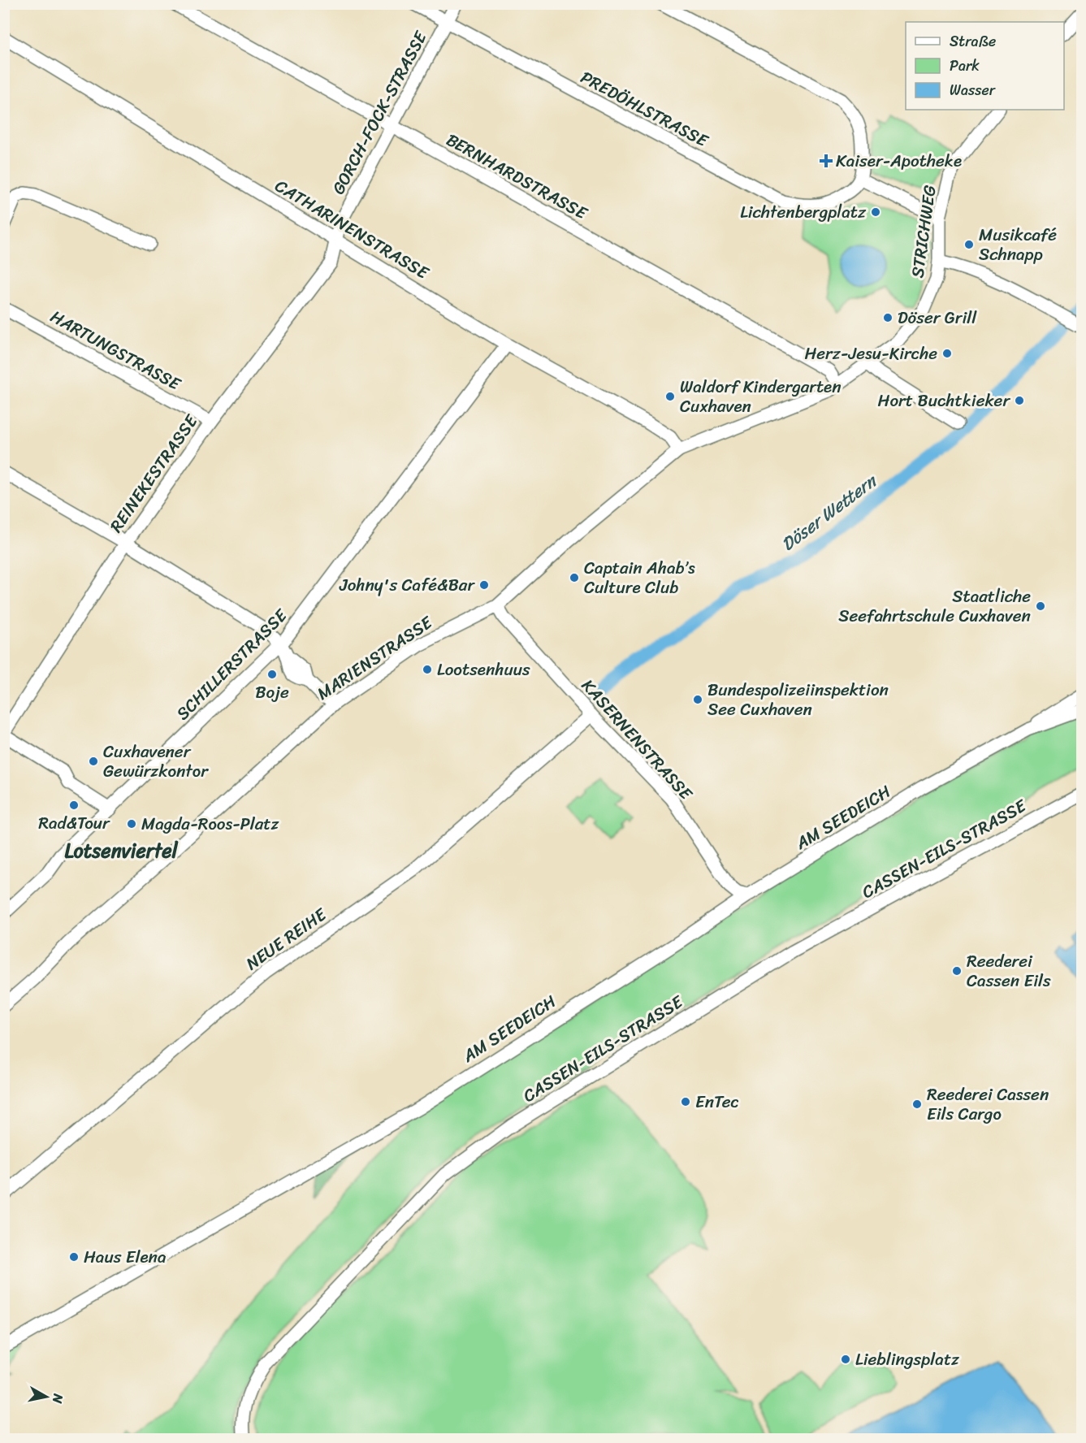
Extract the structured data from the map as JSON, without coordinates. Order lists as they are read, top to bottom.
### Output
{
  "streets": {
    "street": [
      "PREDÖHLSTRASSE",
      "GORCH-FOCK-STRASSE",
      "BERNHARDSTRASSE",
      "CATHARINENSTRASSE",
      "STRICHWEG",
      "HARTUNGSTRASSE",
      "REINEKESTRASSE",
      "MARIENSTRASSE",
      "SCHILLERSTRASSE",
      "KASERNENSTRASSE",
      "AM SEEDEICH",
      "CASSEN-EILS-STRASSE",
      "NEUE REIHE"
    ]
  },
  "crossings": [
    ["PREDÖHLSTRASSE", "GORCH-FOCK-STRASSE"],
    ["GORCH-FOCK-STRASSE", "BERNHARDSTRASSE"],
    ["GORCH-FOCK-STRASSE", "CATHARINENSTRASSE"],
    ["GORCH-FOCK-STRASSE", "REINEKESTRASSE"],
    ["BERNHARDSTRASSE", "STRICHWEG"],
    ["CATHARINENSTRASSE", "REINEKESTRASSE"],
    ["CATHARINENSTRASSE", "MARIENSTRASSE"],
    ["CATHARINENSTRASSE", "SCHILLERSTRASSE"],
    ["STRICHWEG", "MARIENSTRASSE"],
    ["HARTUNGSTRASSE", "REINEKESTRASSE"],
    ["MARIENSTRASSE", "KASERNENSTRASSE"],
    ["KASERNENSTRASSE", "AM SEEDEICH"],
    ["KASERNENSTRASSE", "NEUE REIHE"]
  ],
  "districts": ["Lotsenviertel"],
  "water": ["Döser Wettern"],
  "places": {
    "health": ["Kaiser-Apotheke"],
    "other": [
      "Lichtenbergplatz",
      "Musikcafé Schnapp",
      "Döser Grill",
      "Herz-Jesu-Kirche",
      "Waldorf Kindergarten Cuxhaven",
      "Hort Buchtkieker",
      "Captain Ahab’s Culture Club",
      "Johny's Café&Bar",
      "Staatliche Seefahrtschule Cuxhaven",
      "Lootsenhuus",
      "Boje",
      "Bundespolizeiinspektion See Cuxhaven",
      "Cuxhavener Gewürzkontor",
      "Rad&Tour",
      "Magda-Roos-Platz",
      "Reederei Cassen Eils",
      "EnTec",
      "Reederei Cassen Eils Cargo",
      "Haus Elena",
      "Lieblingsplatz"
    ]
  },
  "legend": ["Straße", "Park", "Wasser"],
  "north": "right"
}
